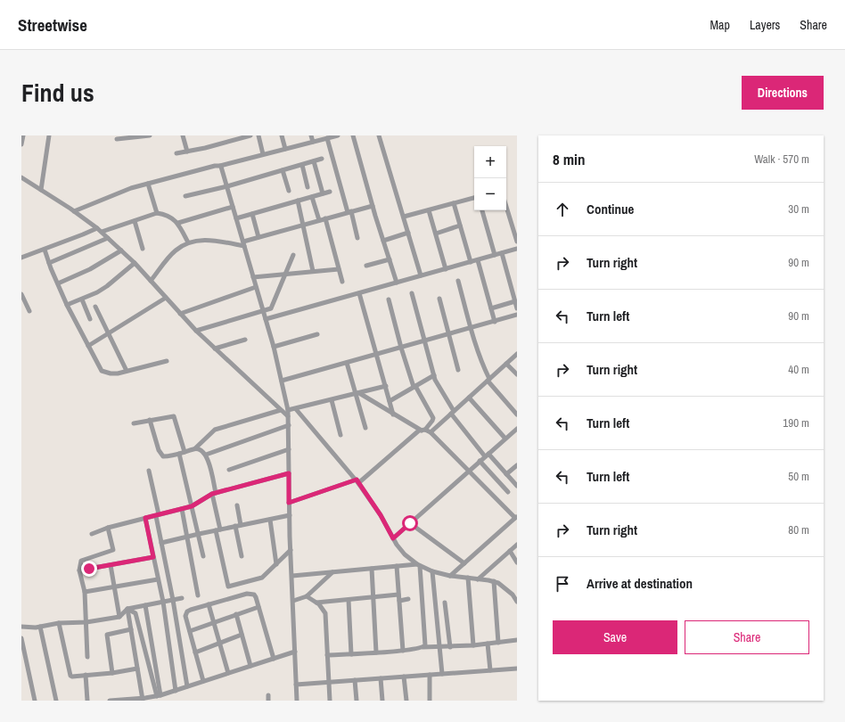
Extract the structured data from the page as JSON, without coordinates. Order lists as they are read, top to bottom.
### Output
{
  "page": {
    "header": "Streetwise",
    "nav": ["Map", "Layers", "Share"],
    "title": "Find us",
    "buttons": [
      "Directions",
      ["Save", "Share"]
    ],
    "heading": ["8 min", "Walk · 570 m"],
    "map_buttons": ["+", "−"],
    "list": [
      ["Continue", "30 m"],
      ["Turn right", "90 m"],
      ["Turn left", "90 m"],
      ["Turn right", "40 m"],
      ["Turn left", "190 m"],
      ["Turn left", "50 m"],
      ["Turn right", "80 m"],
      "Arrive at destination"
    ]
  }
}
